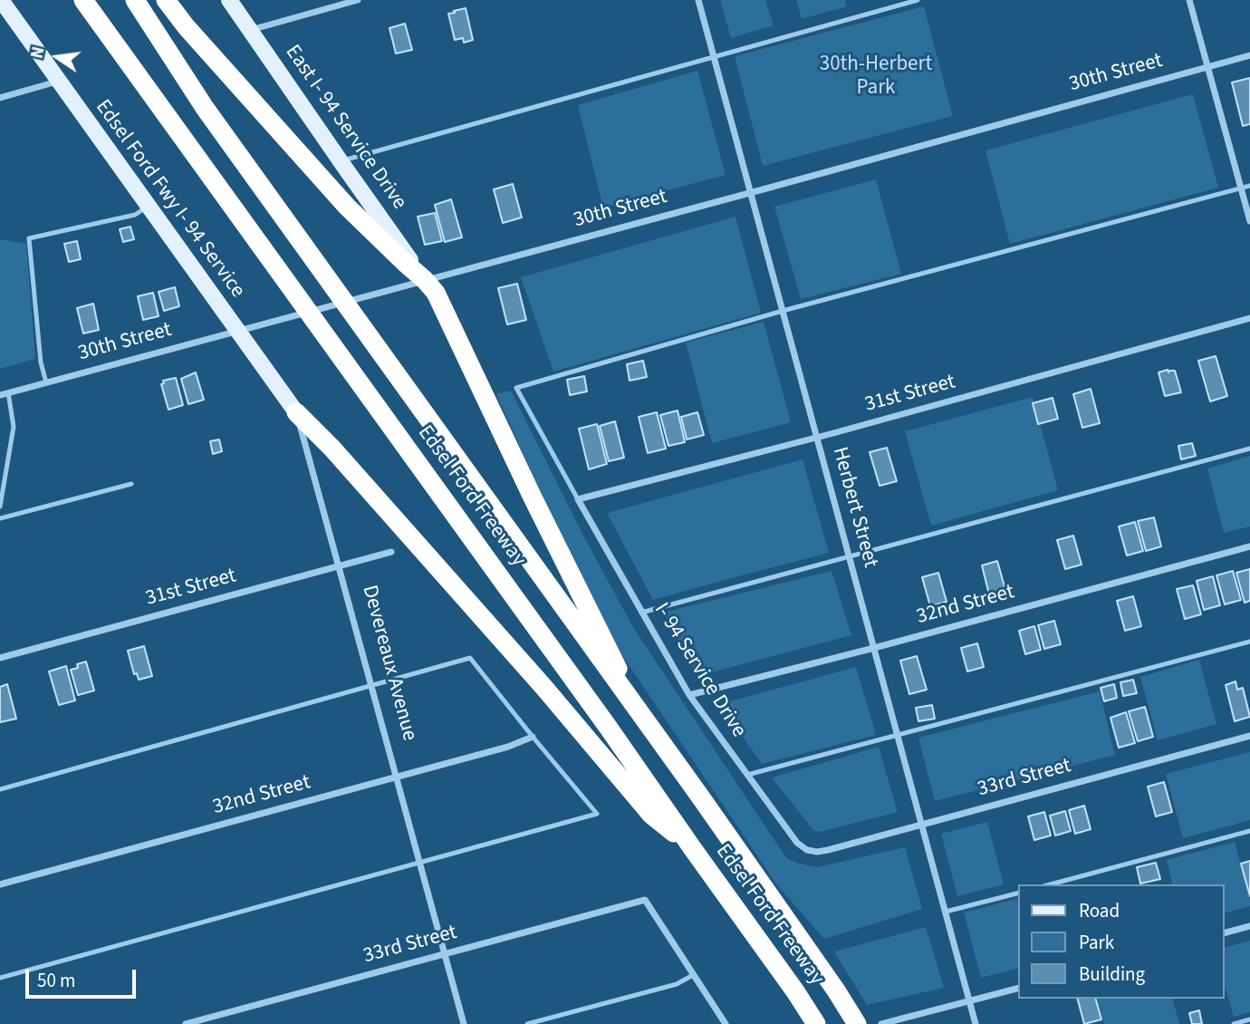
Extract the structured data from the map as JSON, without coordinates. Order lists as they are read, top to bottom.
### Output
{
  "streets": {
    "highway": ["Edsel Ford Freeway"],
    "main road": ["East I- 94 Service Drive", "Edsel Ford Fwy I- 94 Service", "Devereaux Avenue"],
    "street": [
      "30th Street",
      "31st Street",
      "Herbert Street",
      "32nd Street",
      "I- 94 Service Drive",
      "33rd Street"
    ]
  },
  "crossings": [
    ["30th Street", "East I- 94 Service Drive"],
    ["30th Street", "Edsel Ford Fwy I- 94 Service"],
    ["30th Street", "Herbert Street"],
    ["30th Street", "Devereaux Avenue"],
    ["Edsel Ford Fwy I- 94 Service", "Devereaux Avenue"],
    ["31st Street", "Herbert Street"],
    ["31st Street", "Devereaux Avenue"],
    ["31st Street", "I- 94 Service Drive"],
    ["Herbert Street", "32nd Street"],
    ["Herbert Street", "33rd Street"],
    ["32nd Street", "Devereaux Avenue"],
    ["32nd Street", "I- 94 Service Drive"],
    ["Devereaux Avenue", "33rd Street"],
    ["I- 94 Service Drive", "33rd Street"]
  ],
  "parks": ["30th-Herbert Park"],
  "legend": ["Road", "Park", "Building"],
  "scale_bar": "50 m",
  "north": "left"
}
